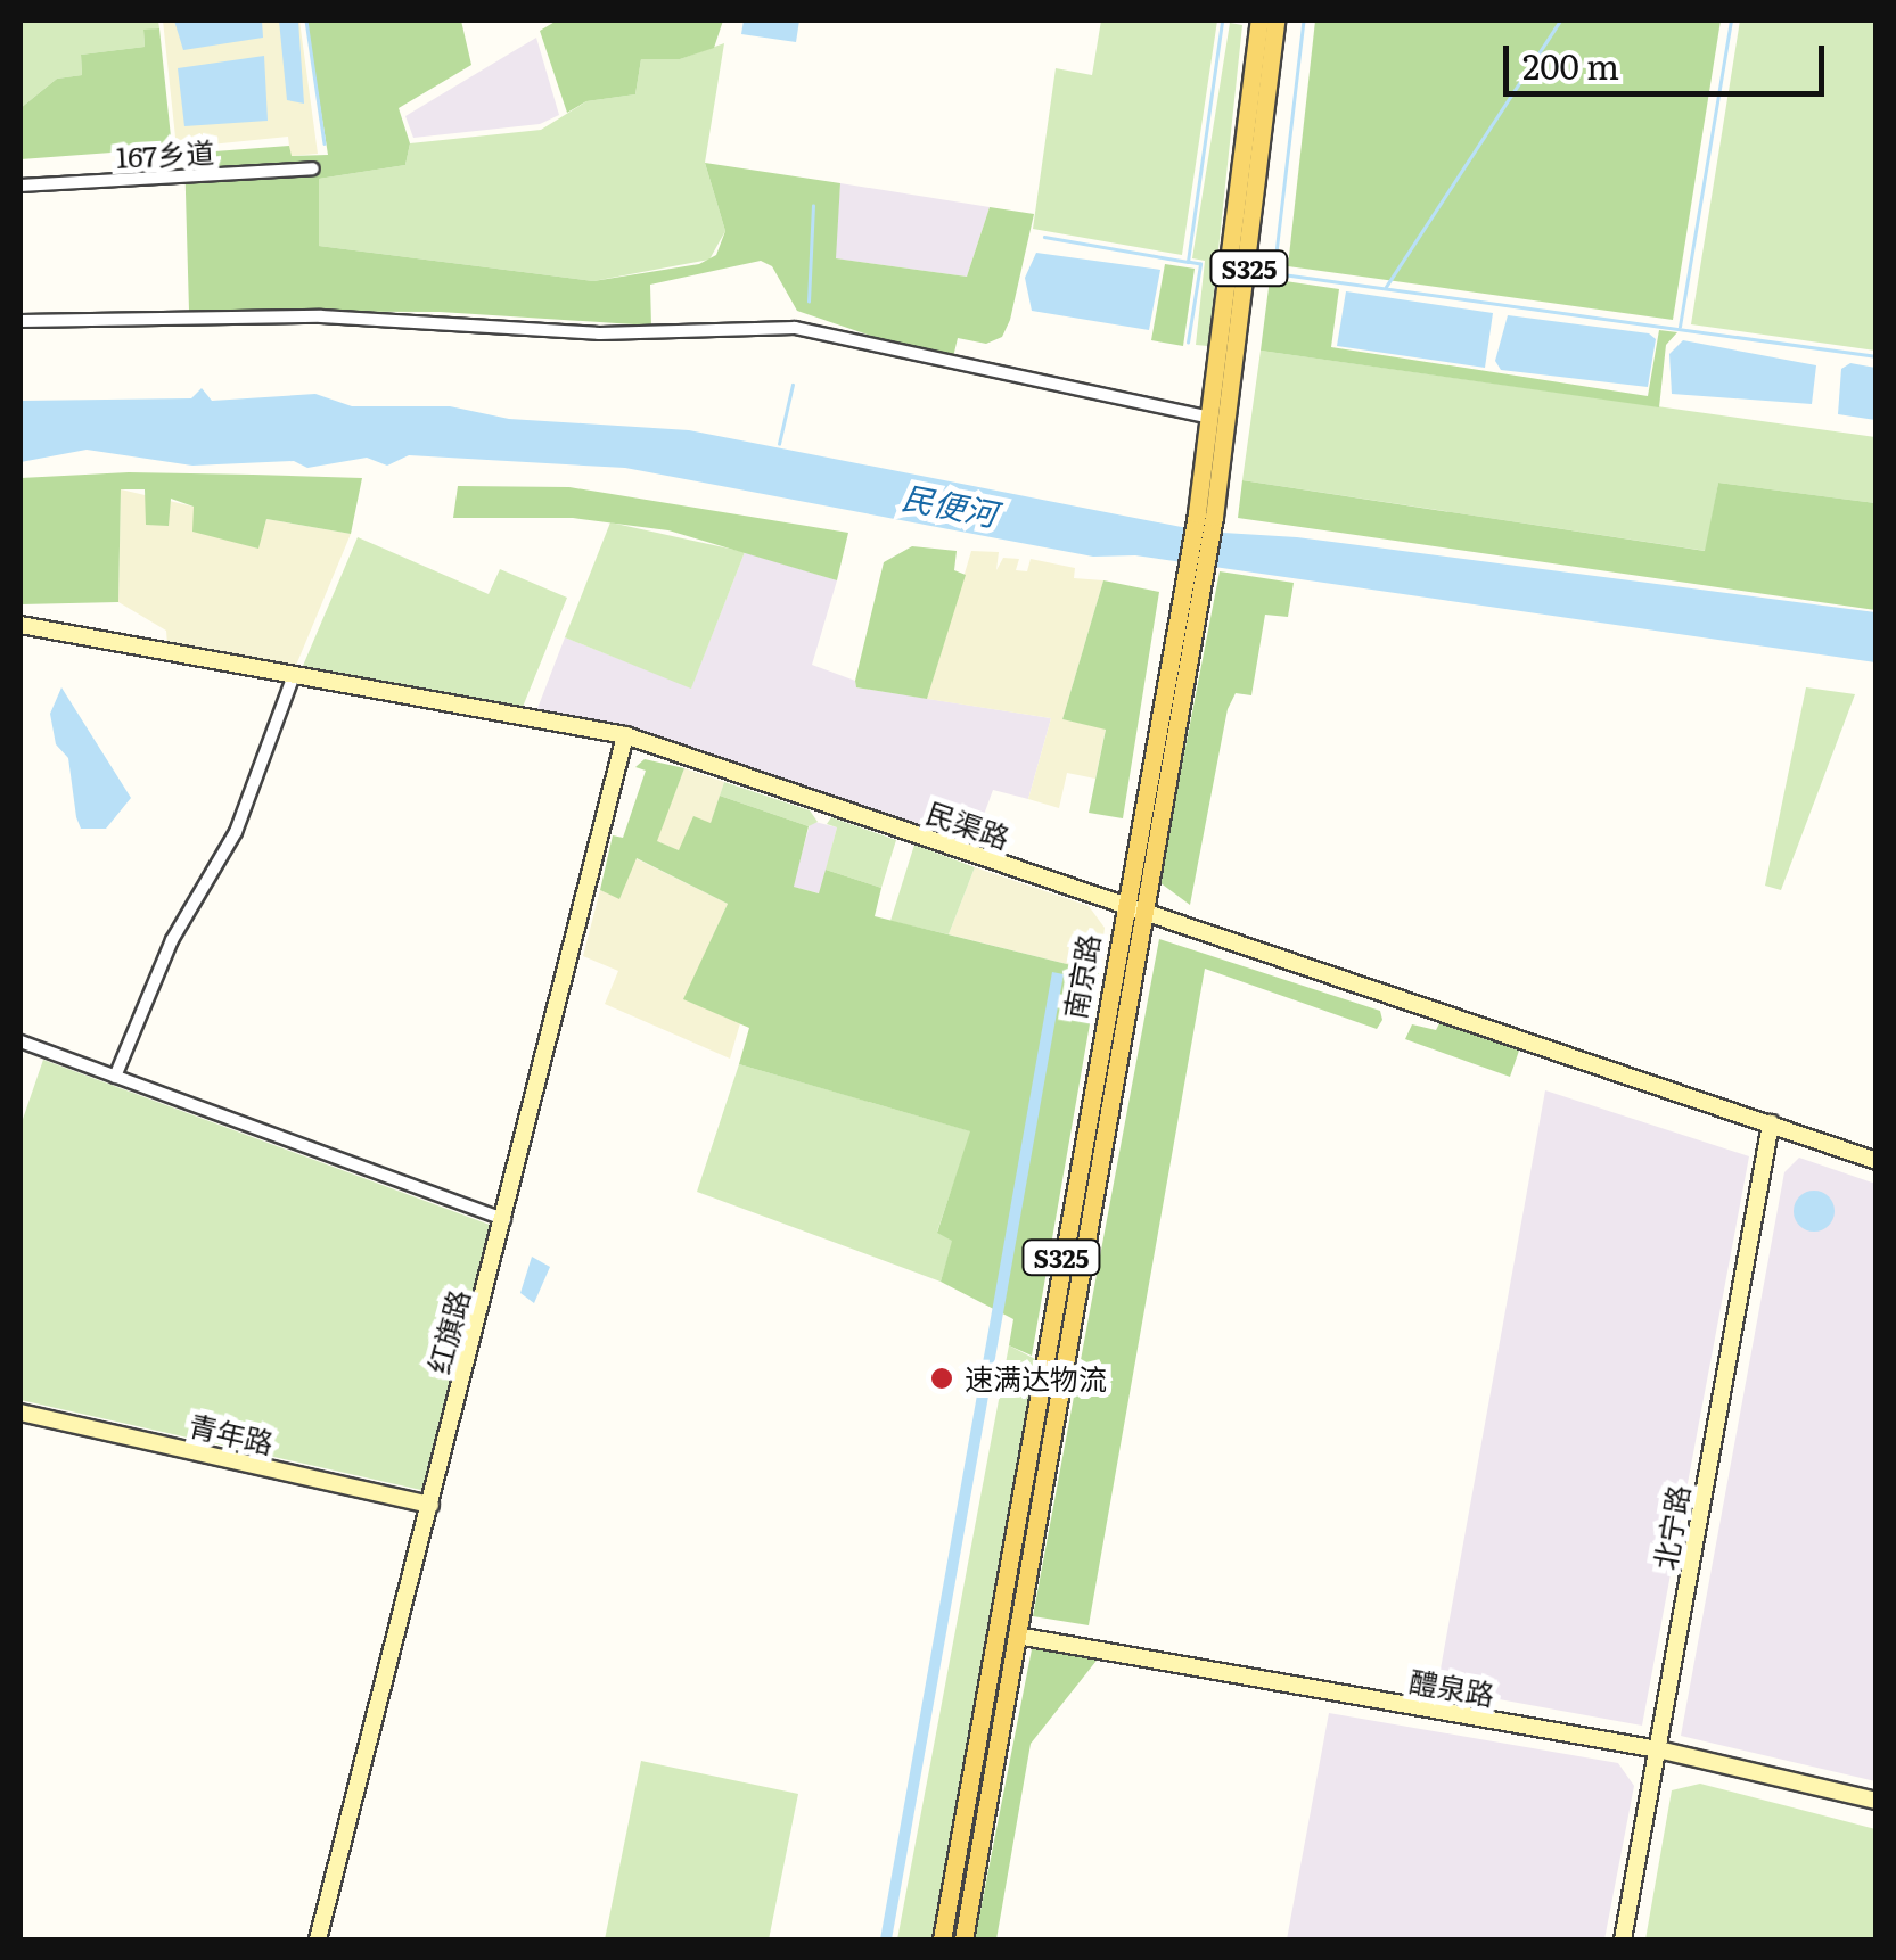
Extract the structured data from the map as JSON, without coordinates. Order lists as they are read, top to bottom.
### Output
{
  "streets": {
    "main road": ["S325", "南京路"],
    "street": [
      "167乡道",
      "民渠路",
      "红旗路",
      "青年路",
      "北宁路",
      "醴泉路"
    ]
  },
  "crossings": [
    ["民渠路", "南京路"],
    ["民渠路", "红旗路"],
    ["民渠路", "北宁路"],
    ["南京路", "醴泉路"],
    ["红旗路", "青年路"],
    ["北宁路", "醴泉路"]
  ],
  "water": ["民便河"],
  "places": ["速满达物流"],
  "scale_bar": "200 m"
}
